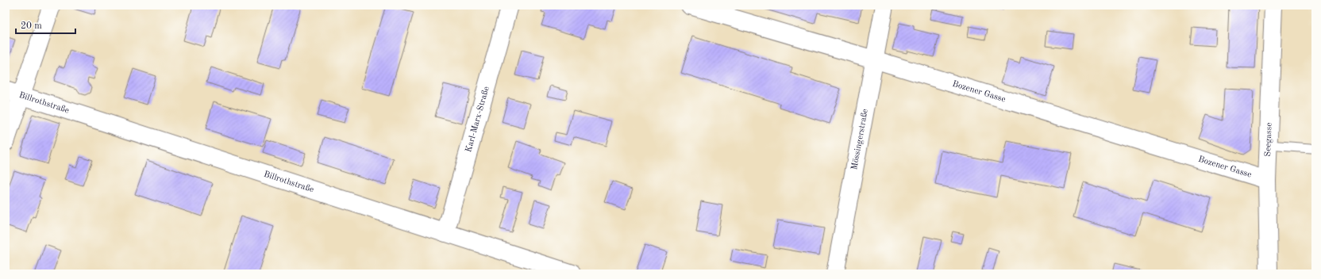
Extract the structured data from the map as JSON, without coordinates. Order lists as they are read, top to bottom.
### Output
{
  "streets": {
    "street": [
      "Bozener Gasse",
      "Billrothstraße",
      "Karl-Marx-Straße",
      "Mössingerstraße",
      "Seegasse"
    ]
  },
  "crossings": [
    ["Bozener Gasse", "Mössingerstraße"],
    ["Bozener Gasse", "Seegasse"],
    ["Billrothstraße", "Karl-Marx-Straße"]
  ],
  "scale_bar": "20 m"
}
